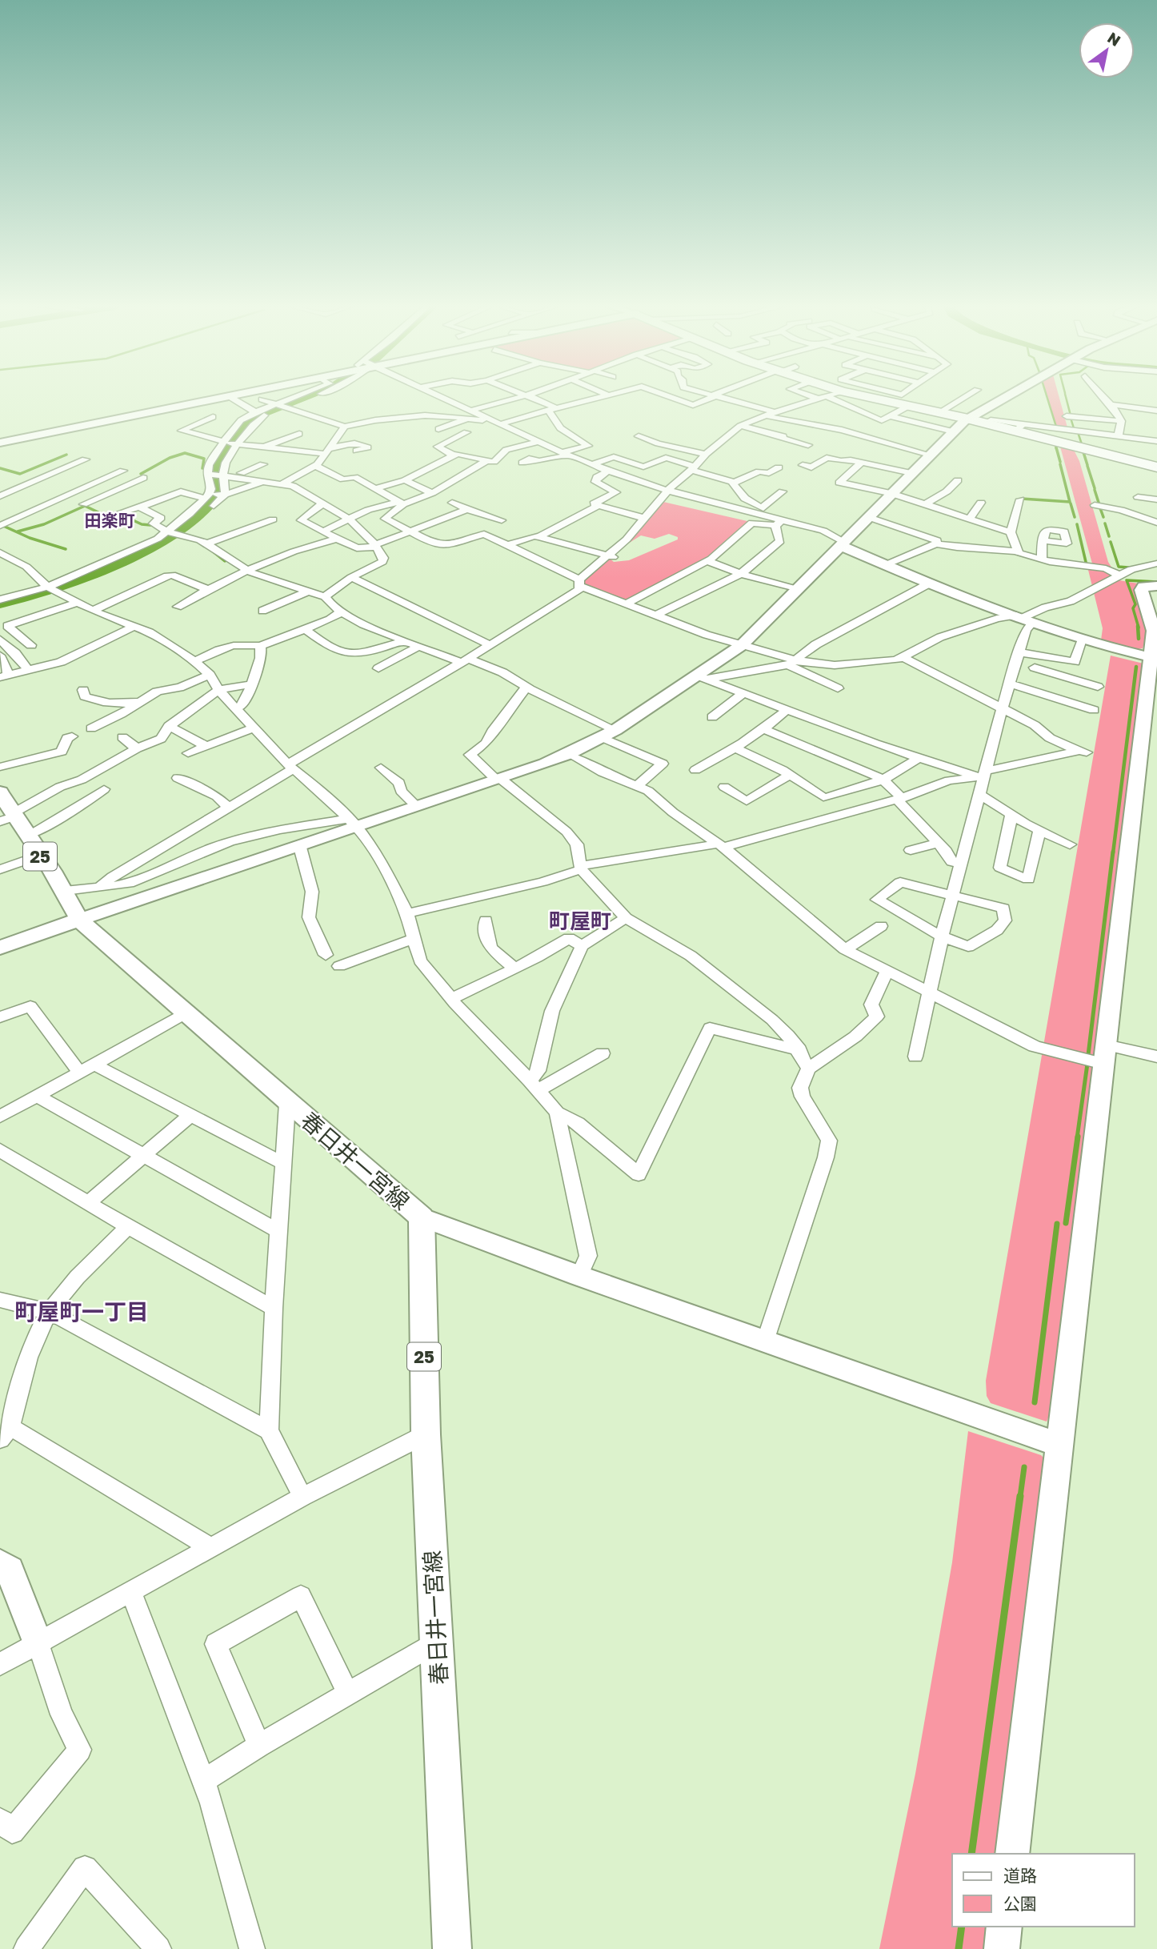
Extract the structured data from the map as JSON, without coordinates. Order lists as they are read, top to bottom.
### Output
{
  "streets": {
    "main road": ["25", "春日井一宮線"]
  },
  "districts": ["田楽町", "町屋町", "町屋町一丁目"],
  "legend": ["道路", "公園"],
  "north": "top right"
}
